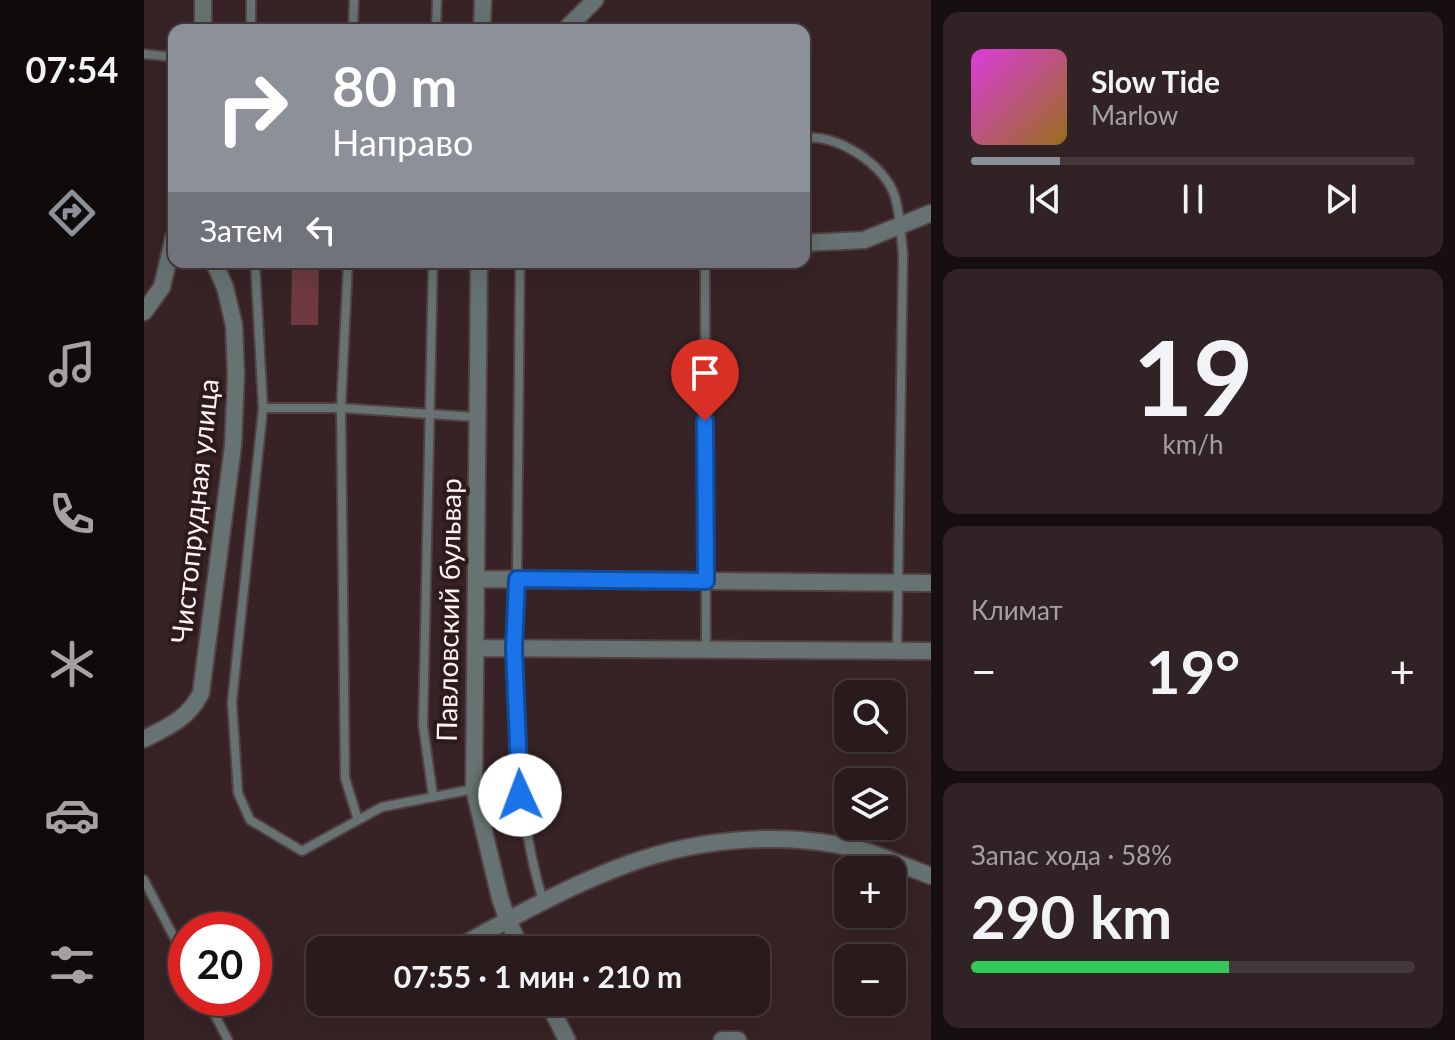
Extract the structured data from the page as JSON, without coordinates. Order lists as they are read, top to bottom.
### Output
{
  "streets": {
    "street": ["Чистопрудная улица", "Павловский бульвар"]
  },
  "page": {
    "tabs": "07:54",
    "turn": ["80 m", "Направо"],
    "song": ["Slow Tide", "Marlow"],
    "then": "Затем",
    "tile": [
      ["19", "km/h"],
      "Климат",
      ["Запас хода · 58%", "290 km"]
    ],
    "heat": ["−", "19°", "+"],
    "map_buttons": ["+", "−"],
    "limit": "20",
    "trip": "07:55 · 1 мин · 210 m"
  }
}
